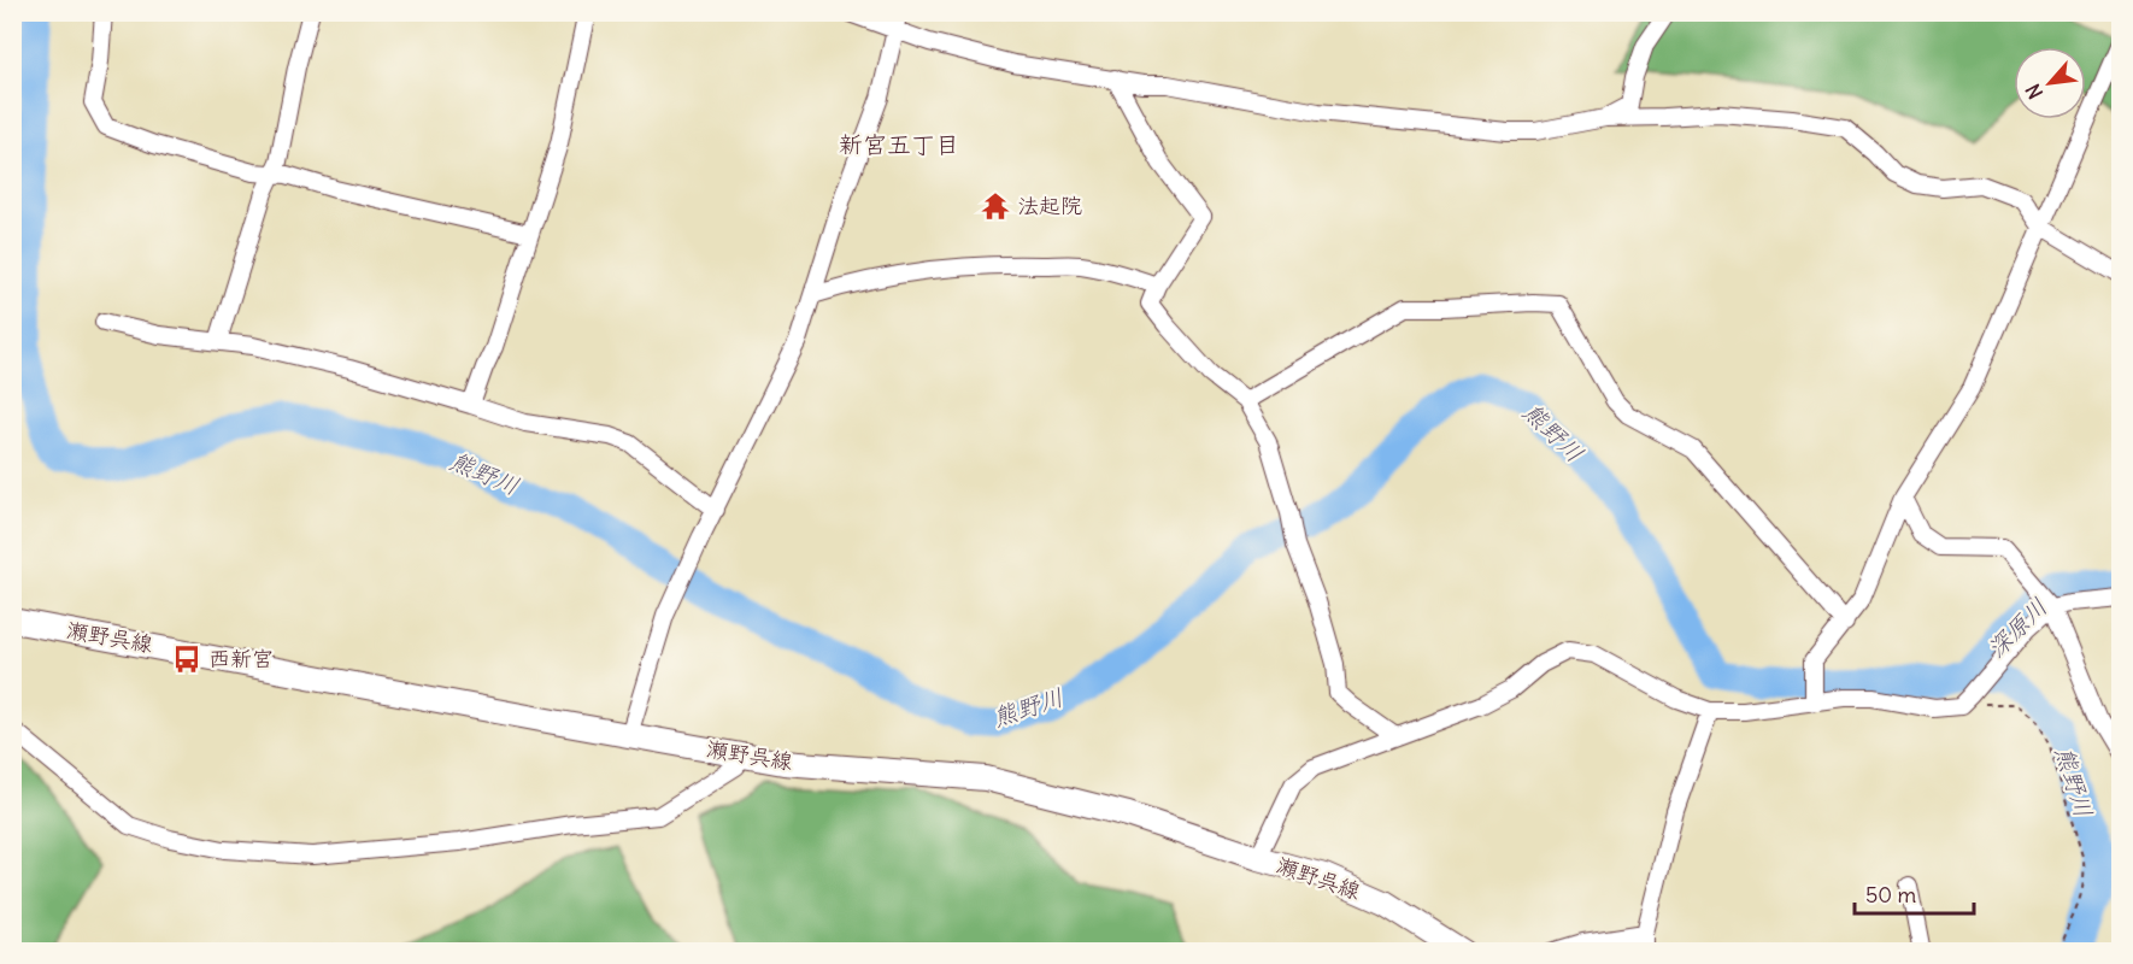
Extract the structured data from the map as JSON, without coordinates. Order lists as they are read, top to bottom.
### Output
{
  "streets": {
    "main road": ["瀬野呉線"]
  },
  "districts": ["新宮五丁目"],
  "water": ["熊野川", "深原川"],
  "places": {
    "temple": ["法起院"],
    "bus stop": ["西新宮"]
  },
  "scale_bar": "50 m",
  "north": "bottom left"
}
